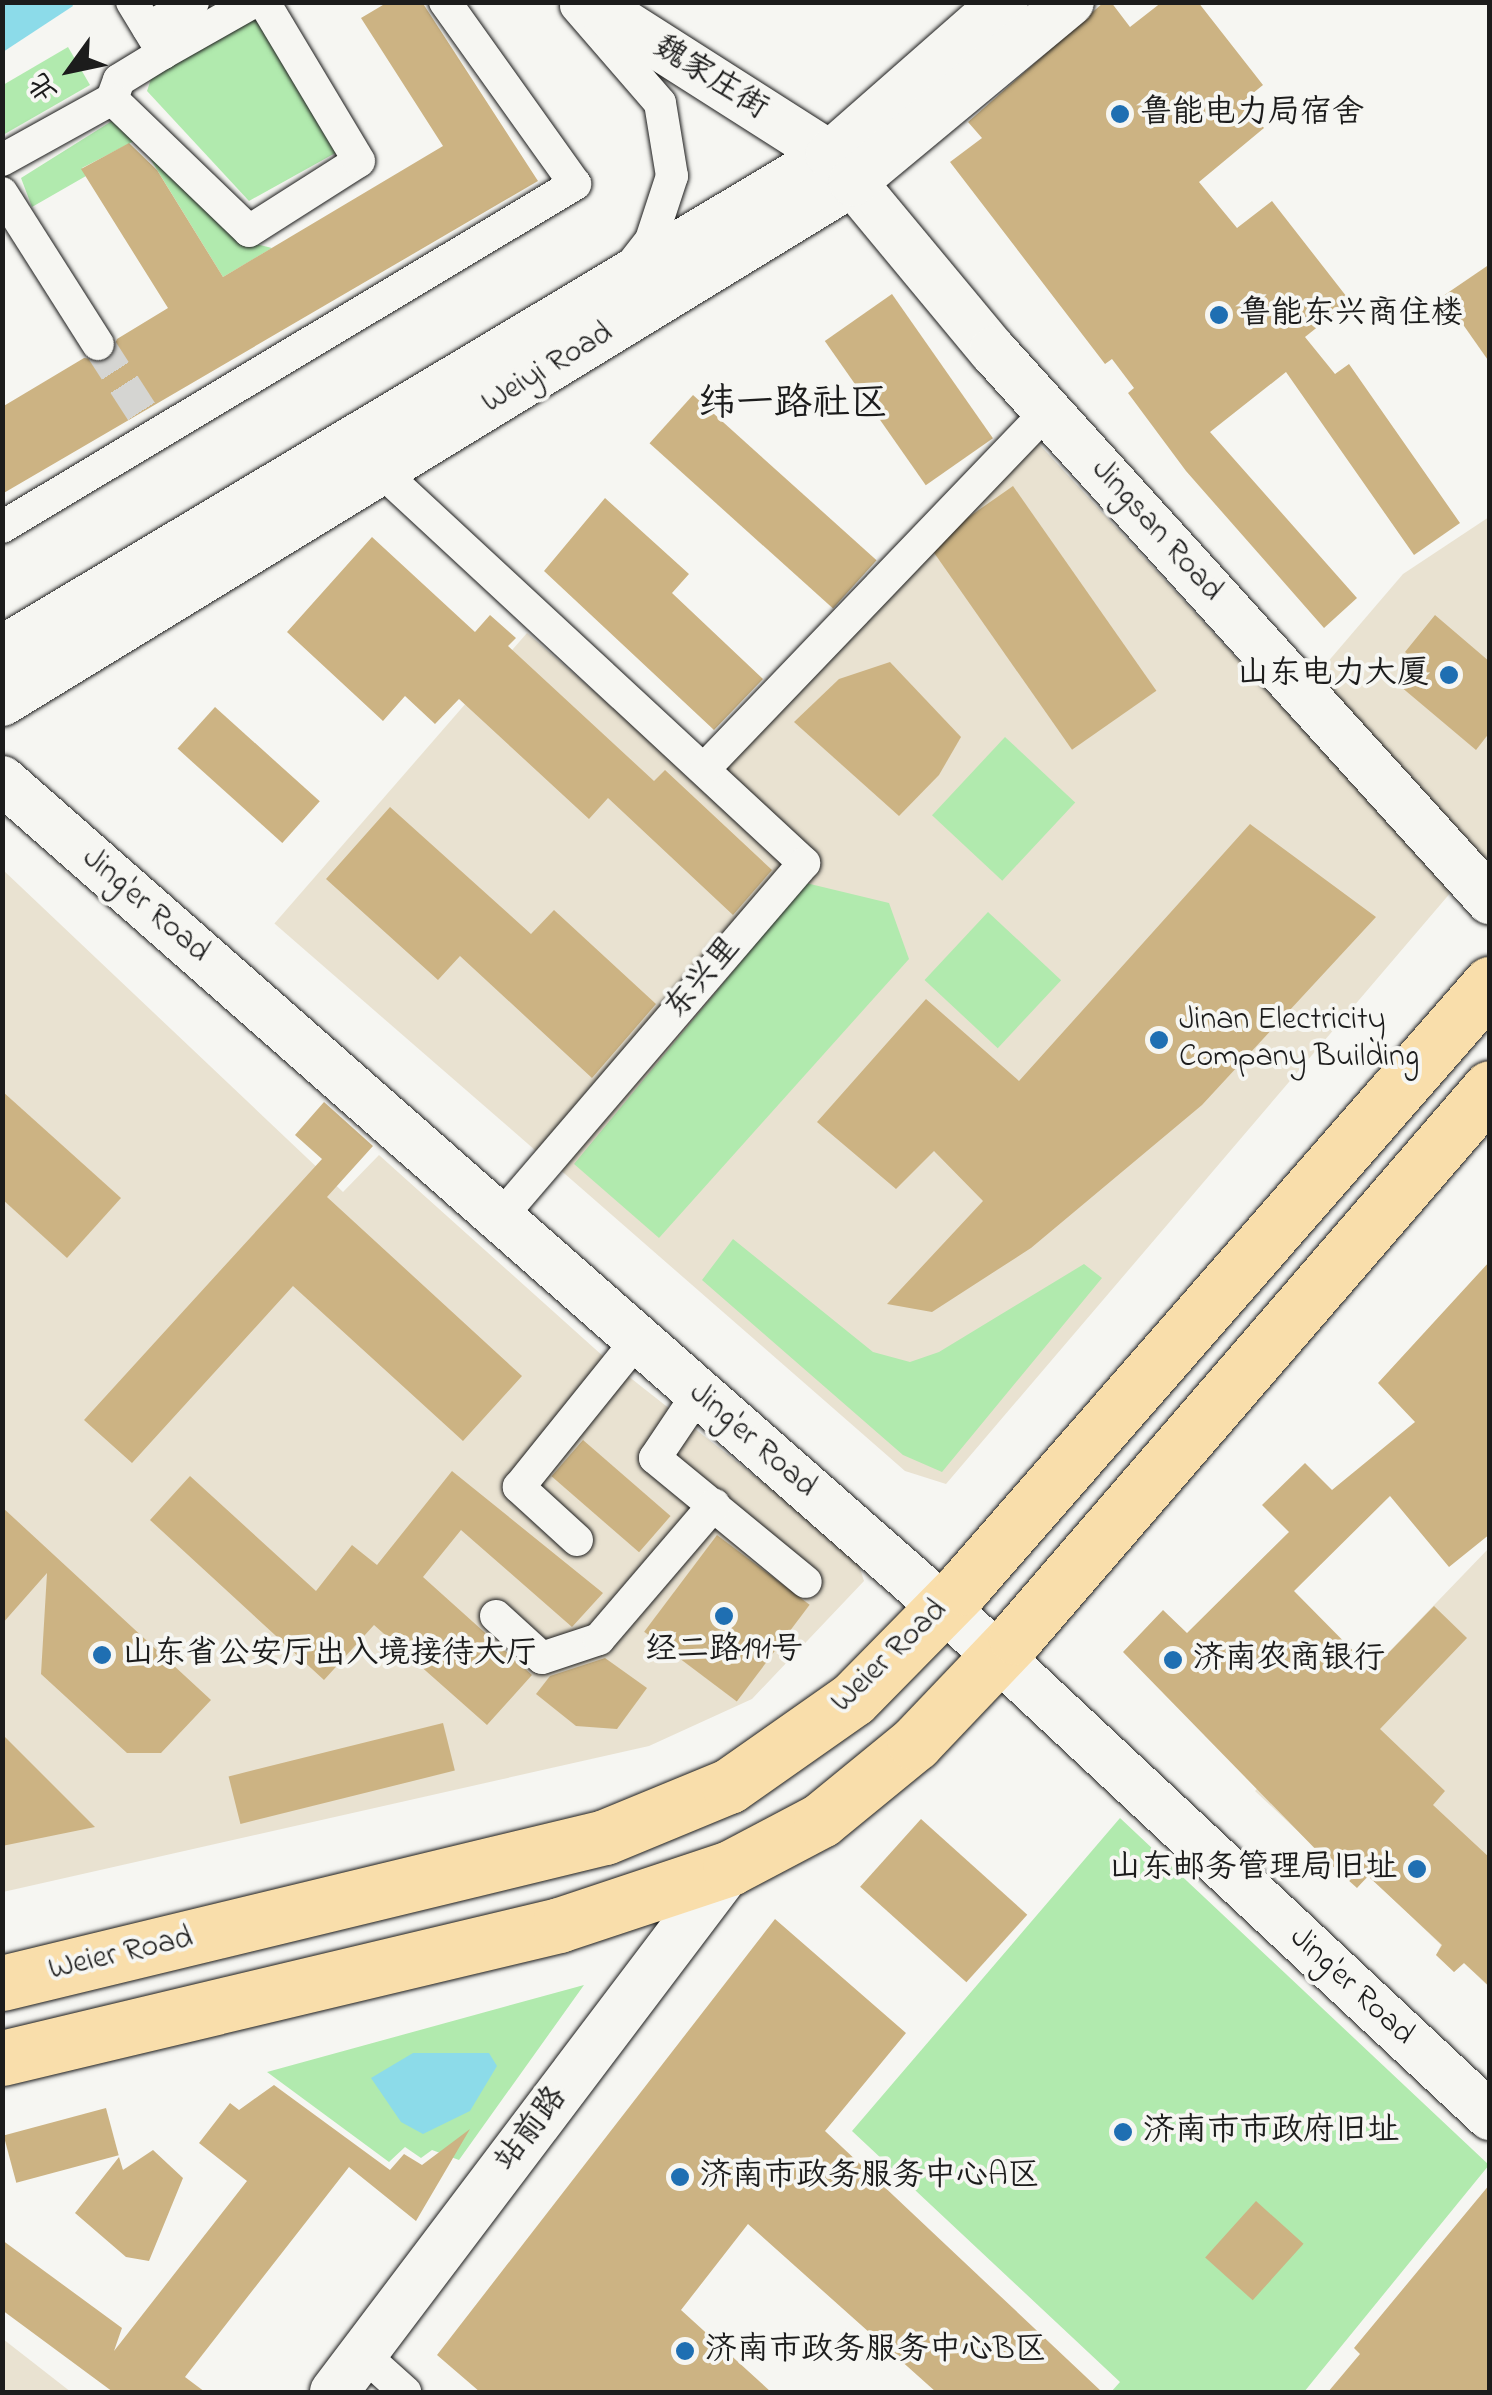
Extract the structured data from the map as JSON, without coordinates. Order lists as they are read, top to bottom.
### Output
{
  "streets": {
    "highway": ["Weier Road"],
    "street": [
      "魏家庄街",
      "Weiyi Road",
      "Jingsan Road",
      "Jing'er Road",
      "东兴里",
      "站前路"
    ]
  },
  "crossings": [
    ["魏家庄街", "Weiyi Road"],
    ["魏家庄街", "Jingsan Road"],
    ["Weiyi Road", "Jingsan Road"],
    ["Weiyi Road", "东兴里"],
    ["Jing'er Road", "东兴里"],
    ["Jing'er Road", "Weier Road"]
  ],
  "districts": ["纬一路社区"],
  "places": [
    "鲁能电力局宿舍",
    "鲁能东兴商住楼",
    "山东电力大厦",
    "Jinan Electricity Company Building",
    "经二路191号",
    "山东省公安厅出入境接待大厅",
    "济南农商银行",
    "山东邮务管理局旧址",
    "济南市市政府旧址",
    "济南市政务服务中心A区",
    "济南市政务服务中心B区"
  ],
  "north": "bottom left"
}
